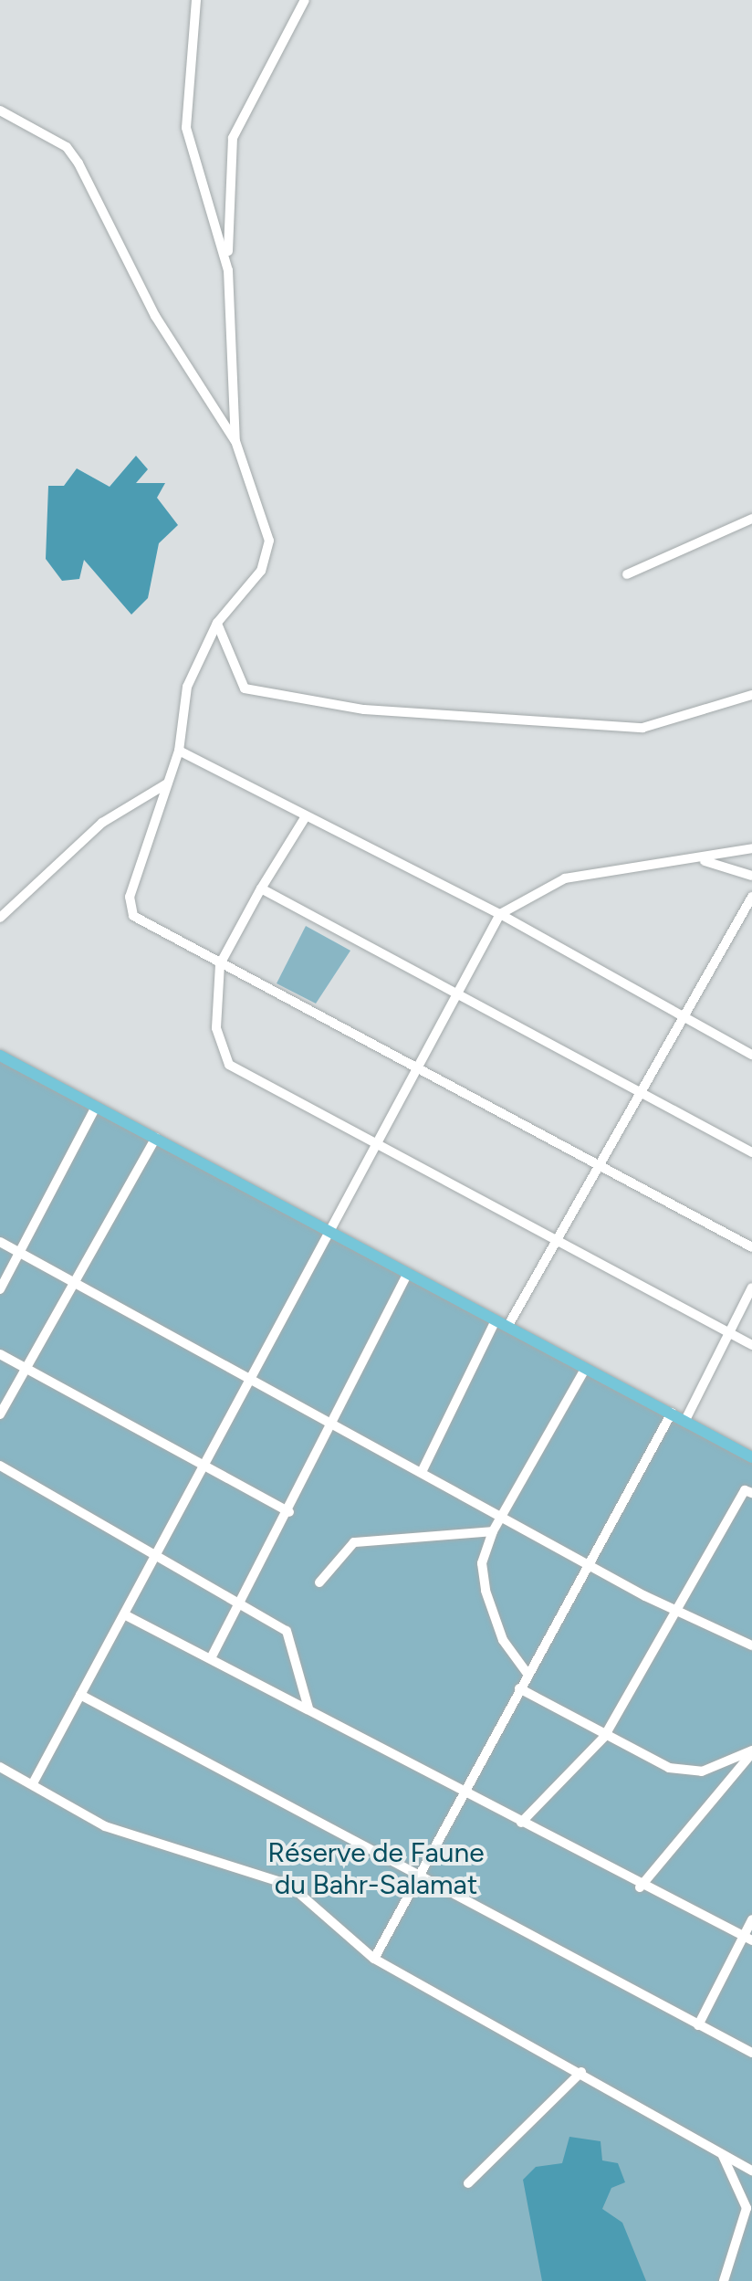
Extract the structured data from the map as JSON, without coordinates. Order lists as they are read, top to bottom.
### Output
{
  "parks": ["Réserve de Faune du Bahr-Salamat"]
}
